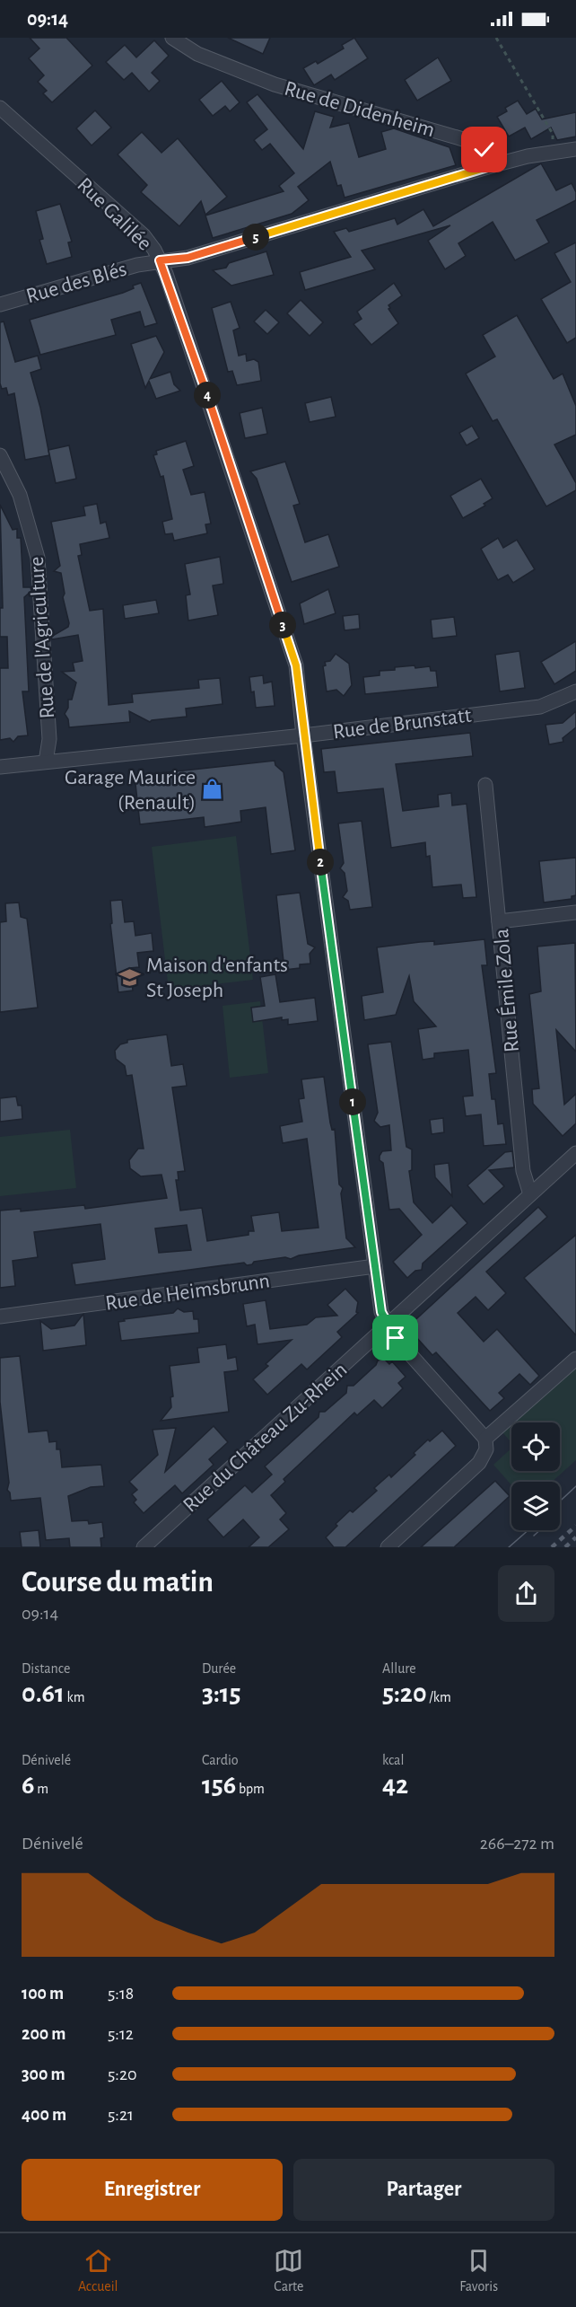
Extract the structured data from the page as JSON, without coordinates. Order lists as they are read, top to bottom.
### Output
{
  "streets": {
    "street": [
      "Rue de Didenheim",
      "Rue Galilée",
      "Rue des Blés",
      "Rue de l'Agriculture",
      "Rue de Brunstatt",
      "Rue Émile Zola",
      "Rue de Heimsbrunn",
      "Rue du Château Zu-Rhein"
    ]
  },
  "crossings": [
    ["Rue de Didenheim", "Rue des Blés"],
    ["Rue Galilée", "Rue des Blés"],
    ["Rue Galilée", "Rue de Brunstatt"],
    ["Rue Galilée", "Rue de Heimsbrunn"],
    ["Rue Galilée", "Rue du Château Zu-Rhein"],
    ["Rue de l'Agriculture", "Rue de Brunstatt"],
    ["Rue Émile Zola", "Rue du Château Zu-Rhein"]
  ],
  "places": {
    "shop": ["Garage Maurice (Renault)"],
    "school or university": ["Maison d'enfants St Joseph"]
  },
  "page": {
    "status": "09:14",
    "pins": [
      "5",
      "4",
      "3",
      "2",
      "1"
    ],
    "heading": ["Course du matin", "09:14"],
    "stats": [
      ["Distance", "0.61 km"],
      ["Durée", "3:15"],
      ["Allure", "5:20 /km"],
      ["Dénivelé", "6 m"],
      ["Cardio", "156 bpm"],
      ["kcal", "42"]
    ],
    "chart": ["Dénivelé", "266–272 m"],
    "list": [
      {
        "name": "100 m",
        "note": "5:18"
      },
      {
        "name": "200 m",
        "note": "5:12"
      },
      {
        "name": "300 m",
        "note": "5:20"
      },
      {
        "name": "400 m",
        "note": "5:21"
      }
    ],
    "buttons": ["Enregistrer", "Partager"],
    "tabs": ["Accueil", "Carte", "Favoris"]
  }
}
